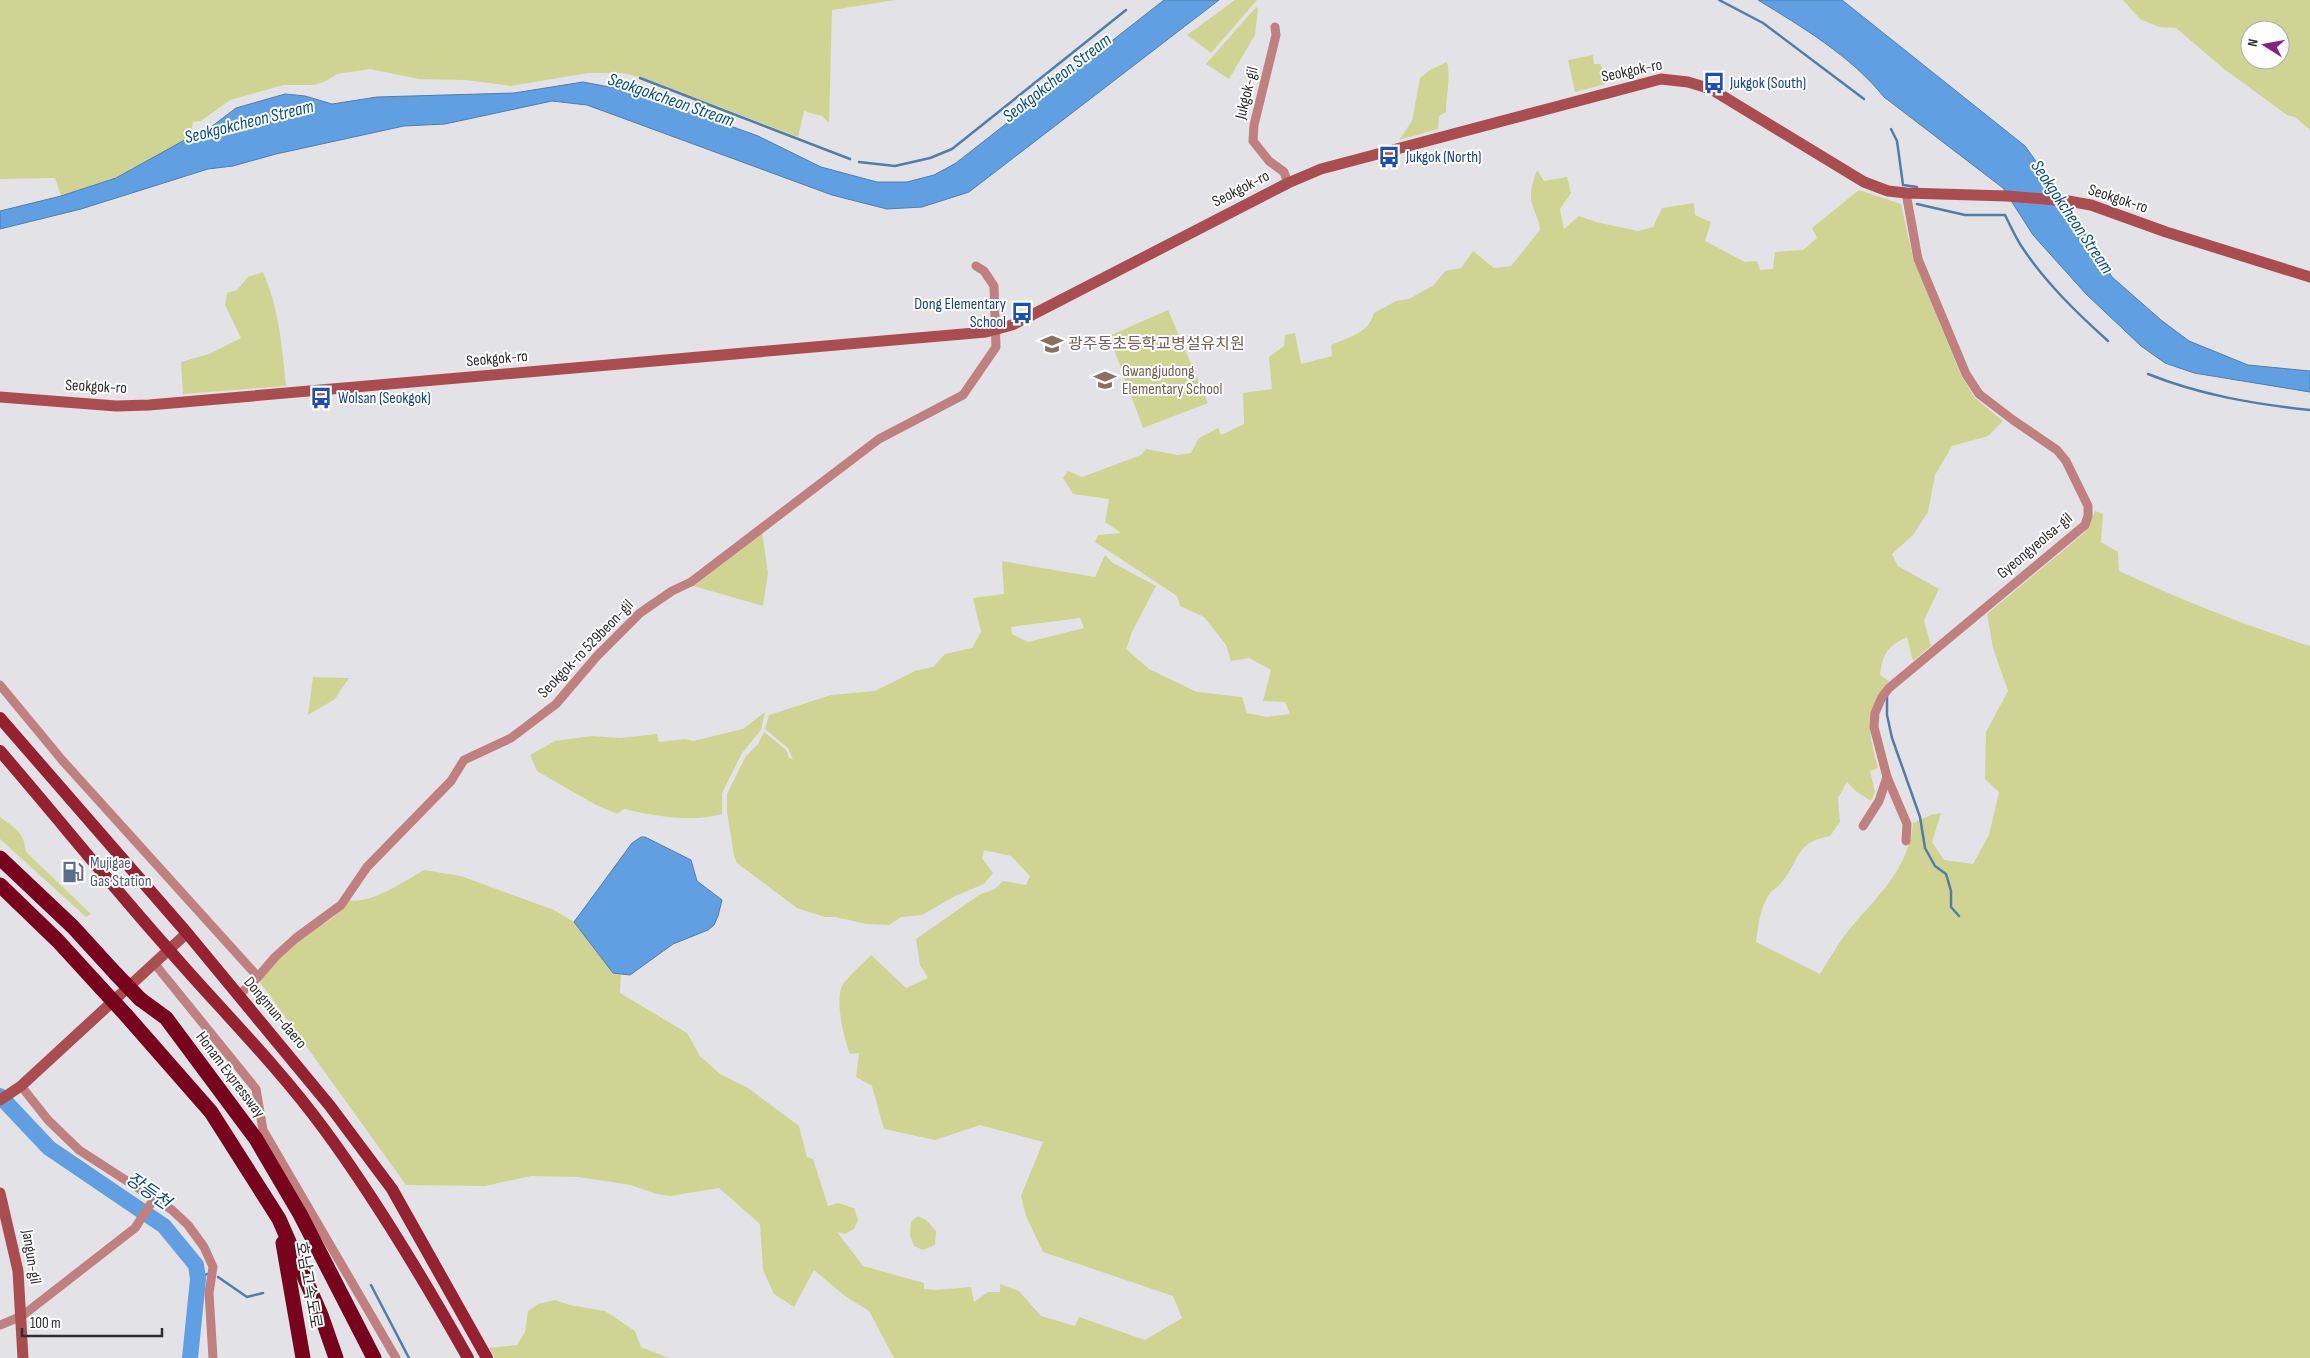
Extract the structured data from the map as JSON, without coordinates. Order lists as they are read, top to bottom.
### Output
{
  "streets": {
    "highway": ["Honam Expressway", "호남고속도로"],
    "main road": ["Dongmun-daero"],
    "street": [
      "Seokgok-ro",
      "Jukgok-gil",
      "Gyeongyeolsa-gil",
      "Seokgok-ro 529beon-gil",
      "Jangun-gil"
    ]
  },
  "crossings": [
    ["Seokgok-ro", "Jukgok-gil"],
    ["Seokgok-ro", "Gyeongyeolsa-gil"],
    ["Seokgok-ro", "Seokgok-ro 529beon-gil"],
    ["Seokgok-ro 529beon-gil", "Dongmun-daero"]
  ],
  "water": ["Seokgokcheon Stream", "장등천"],
  "places": {
    "bus stop": [
      "Jukgok (South)",
      "Jukgok (North)",
      "Dong Elementary School",
      "Wolsan (Seokgok)"
    ],
    "school or university": ["광주동초등학교병설유치원", "Gwangjudong Elementary School"],
    "fuel station": ["Mujigae Gas Station"]
  },
  "scale_bar": "100 m",
  "north": "left"
}
